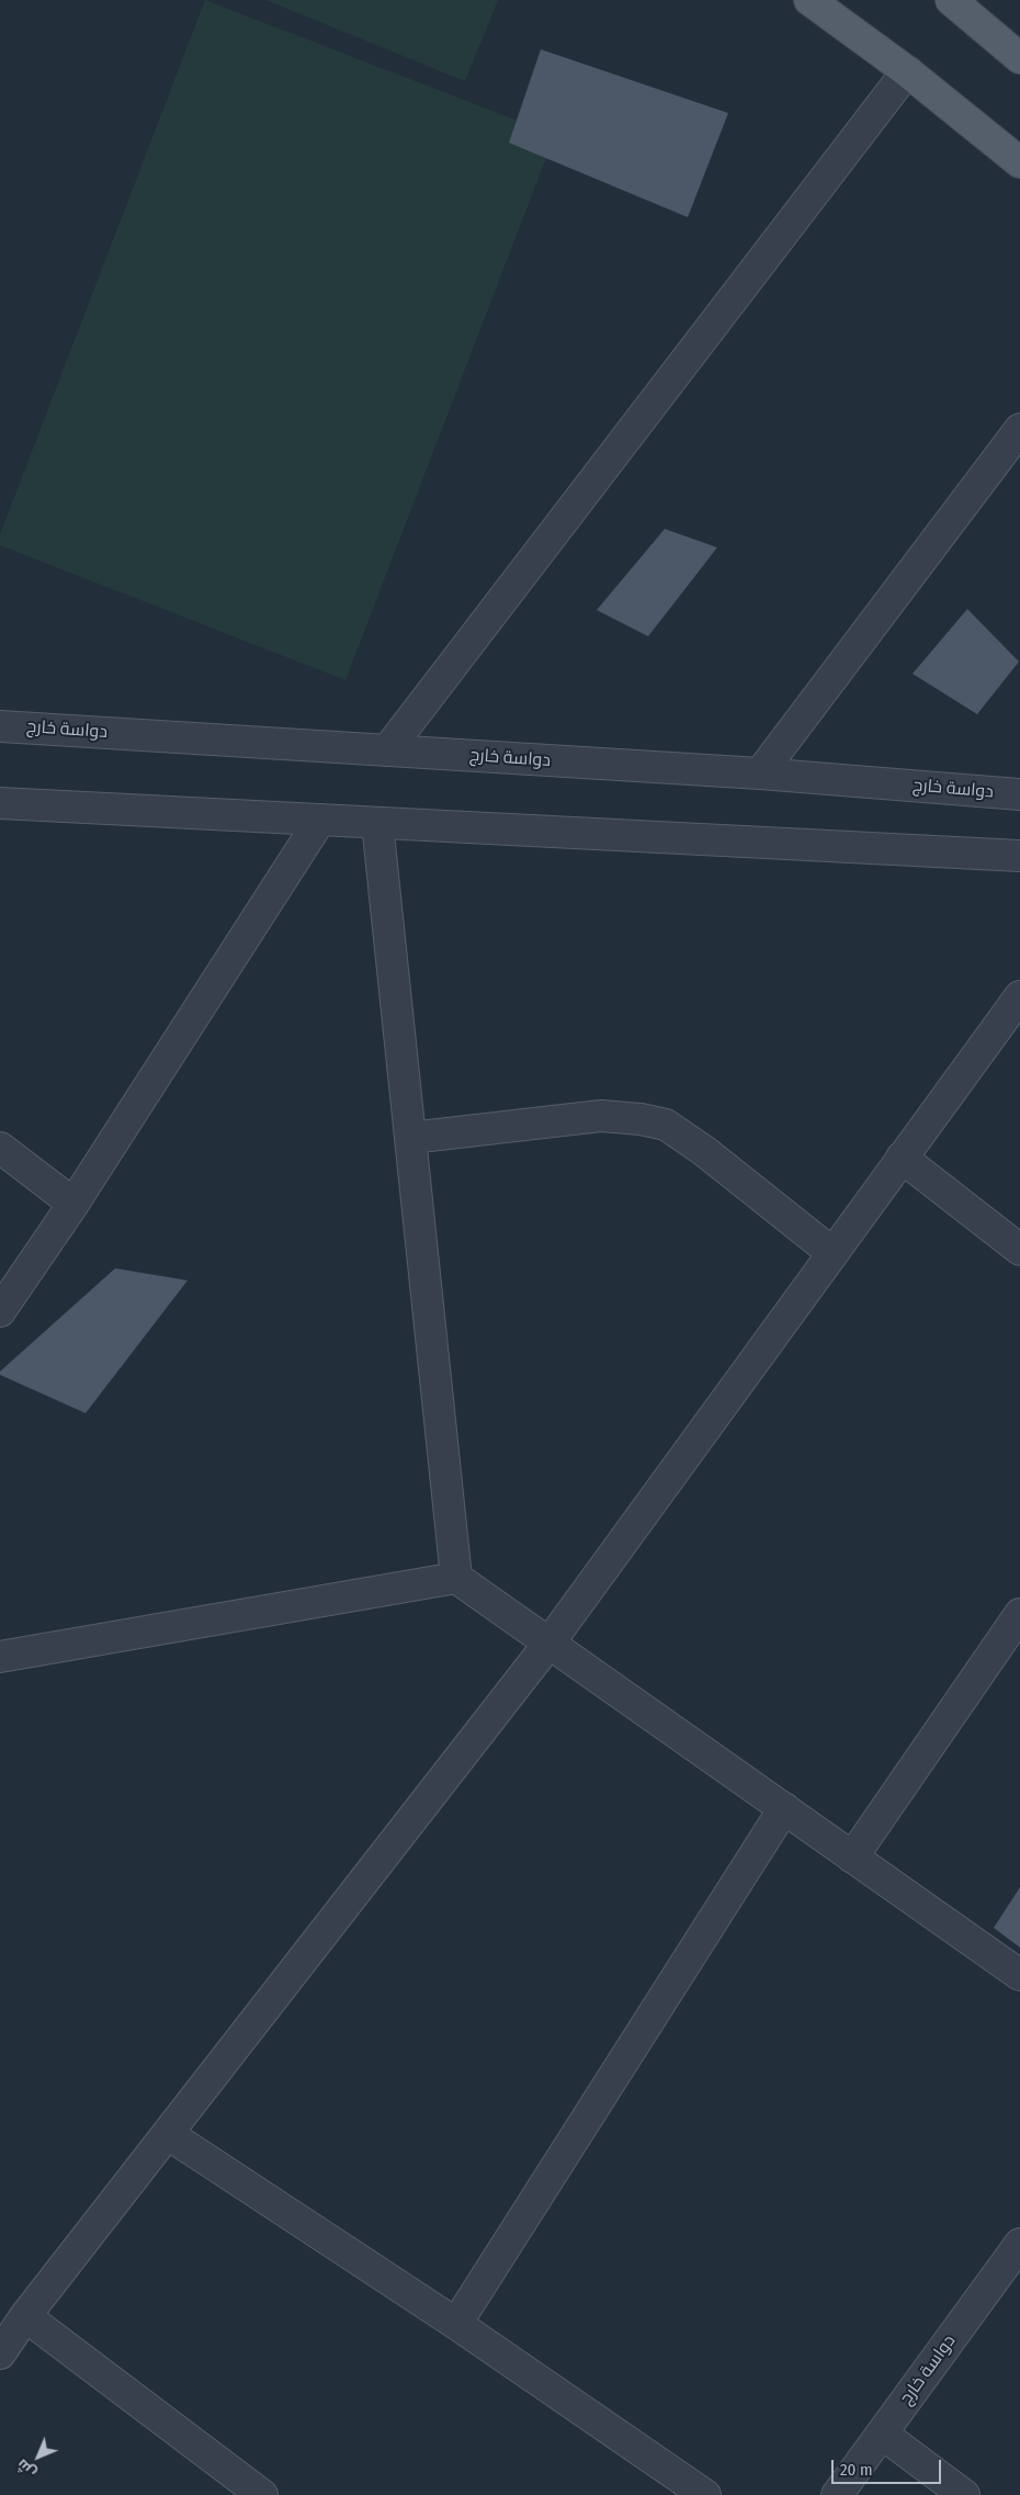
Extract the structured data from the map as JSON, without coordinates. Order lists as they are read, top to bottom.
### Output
{
  "streets": {
    "street": ["دواسة خارج"]
  },
  "scale_bar": "20 m",
  "north": "bottom left"
}
